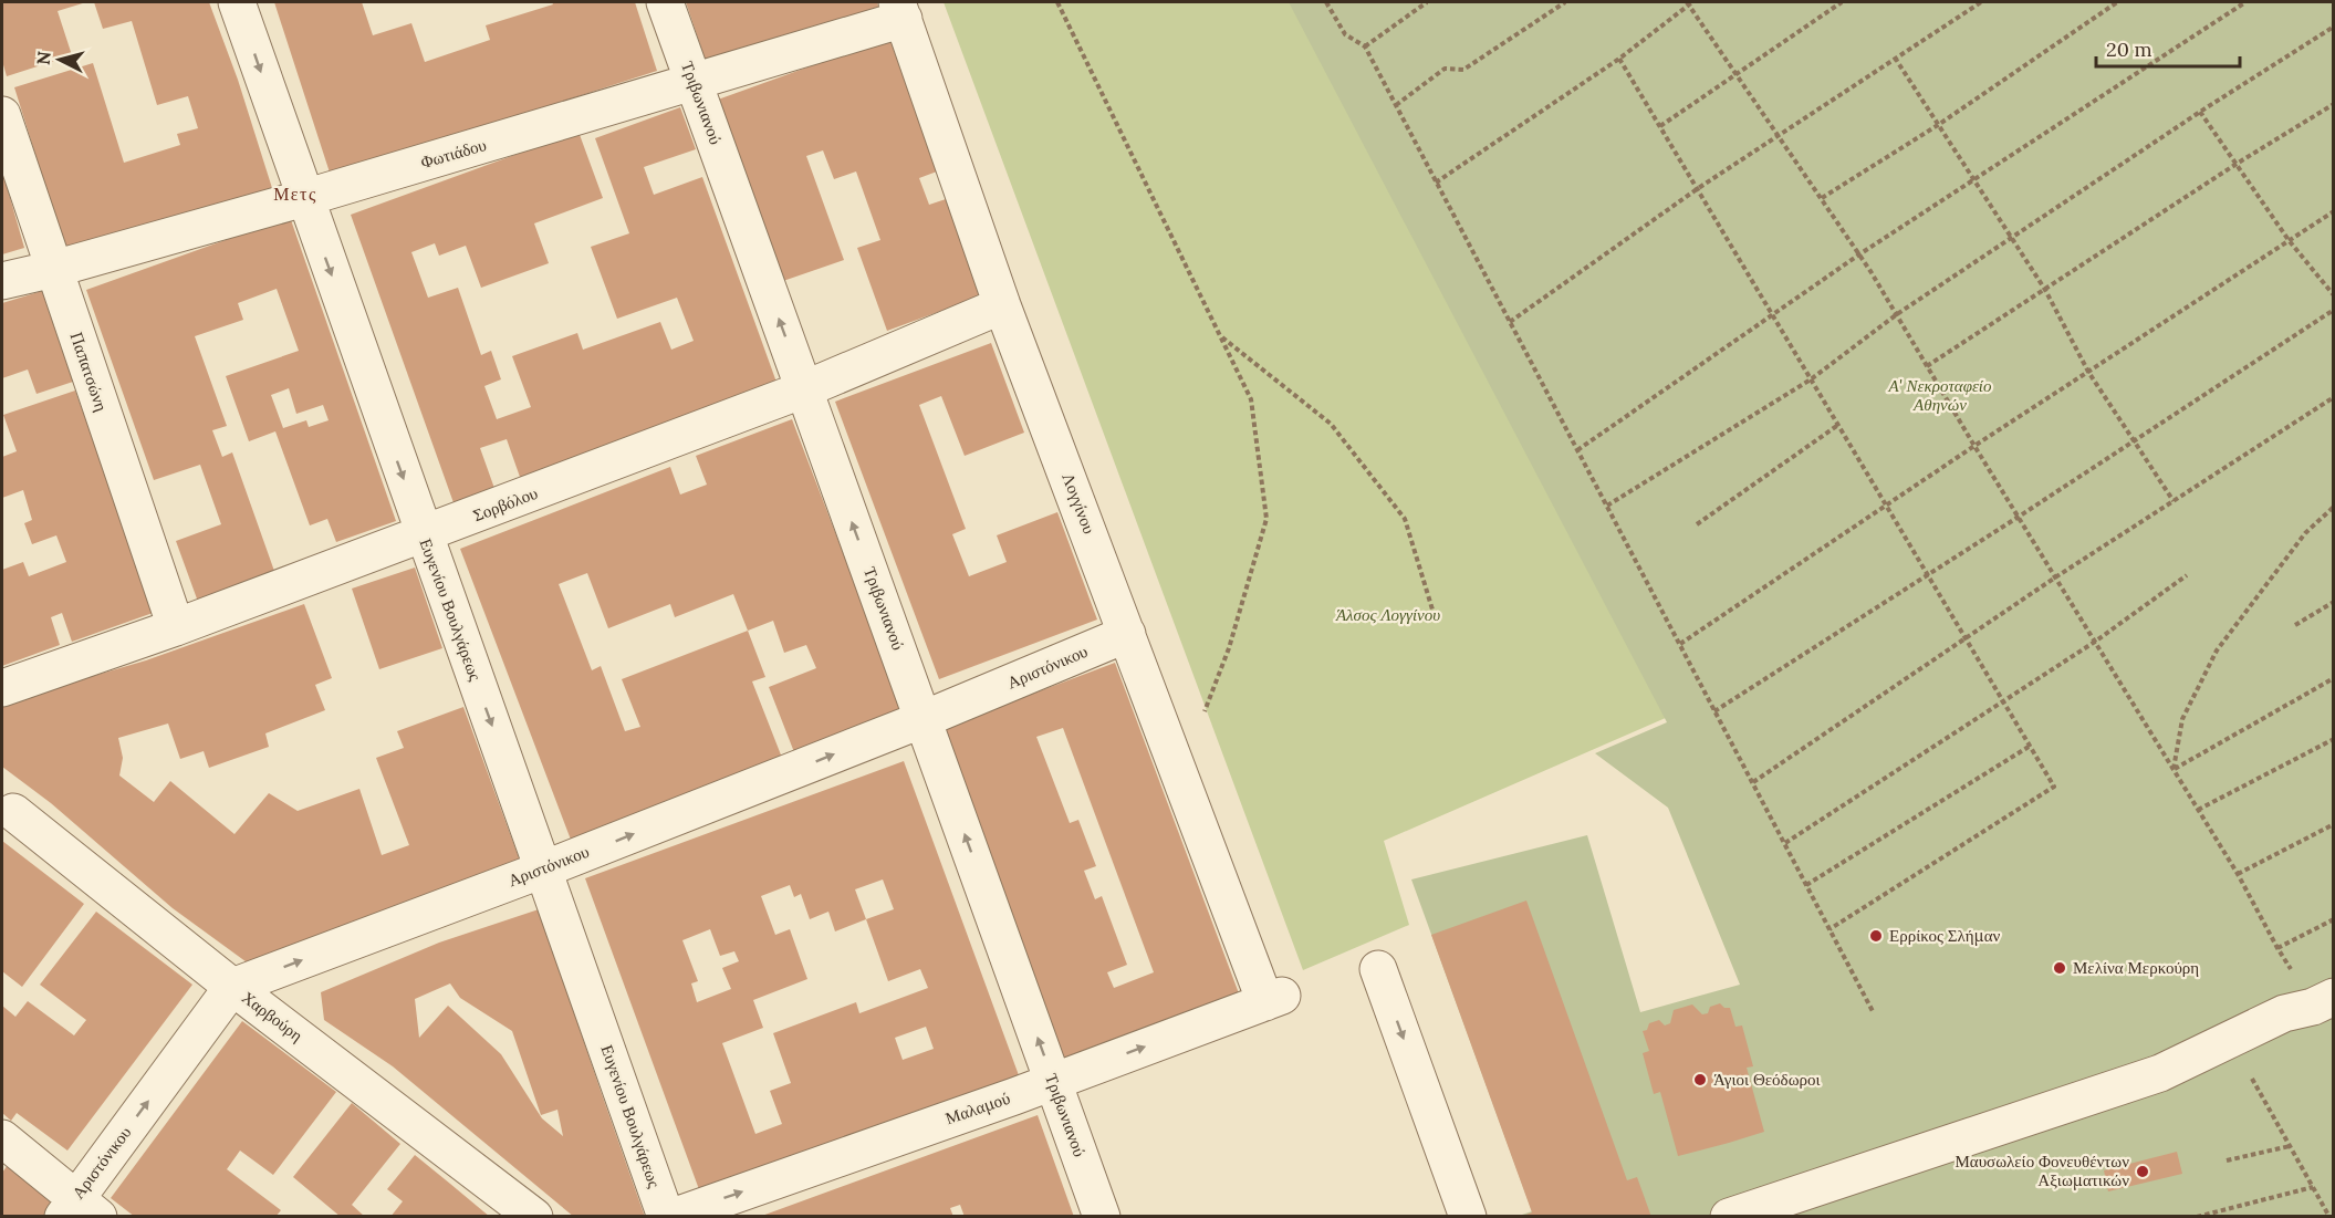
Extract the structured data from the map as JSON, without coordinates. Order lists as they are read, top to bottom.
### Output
{
  "streets": {
    "street": [
      "Τριβωνιανού",
      "Φωτιάδου",
      "Παπατσώνη",
      "Λογγίνου",
      "Σορβόλου",
      "Ευγενίου Βουλγάρεως",
      "Αριστόνικου",
      "Χαρβούρη",
      "Μαλαμού"
    ]
  },
  "crossings": [
    ["Τριβωνιανού", "Φωτιάδου"],
    ["Τριβωνιανού", "Σορβόλου"],
    ["Τριβωνιανού", "Αριστόνικου"],
    ["Τριβωνιανού", "Μαλαμού"],
    ["Φωτιάδου", "Παπατσώνη"],
    ["Φωτιάδου", "Λογγίνου"],
    ["Φωτιάδου", "Ευγενίου Βουλγάρεως"],
    ["Παπατσώνη", "Σορβόλου"],
    ["Λογγίνου", "Σορβόλου"],
    ["Λογγίνου", "Αριστόνικου"],
    ["Λογγίνου", "Μαλαμού"],
    ["Σορβόλου", "Ευγενίου Βουλγάρεως"],
    ["Ευγενίου Βουλγάρεως", "Αριστόνικου"],
    ["Αριστόνικου", "Χαρβούρη"]
  ],
  "one_way": [
    "Τριβωνιανού",
    "Ευγενίου Βουλγάρεως",
    "Αριστόνικου",
    "Μαλαμού"
  ],
  "districts": ["Μετς"],
  "parks": ["Α' Νεκροταφείο Αθηνών", "Άλσος Λογγίνου"],
  "places": [
    "Ερρίκος Σλήμαν",
    "Μελίνα Μερκούρη",
    "Άγιοι Θεόδωροι",
    "Μαυσωλείο Φονευθέντων Αξιωματικών"
  ],
  "scale_bar": "20 m",
  "north": "left"
}
